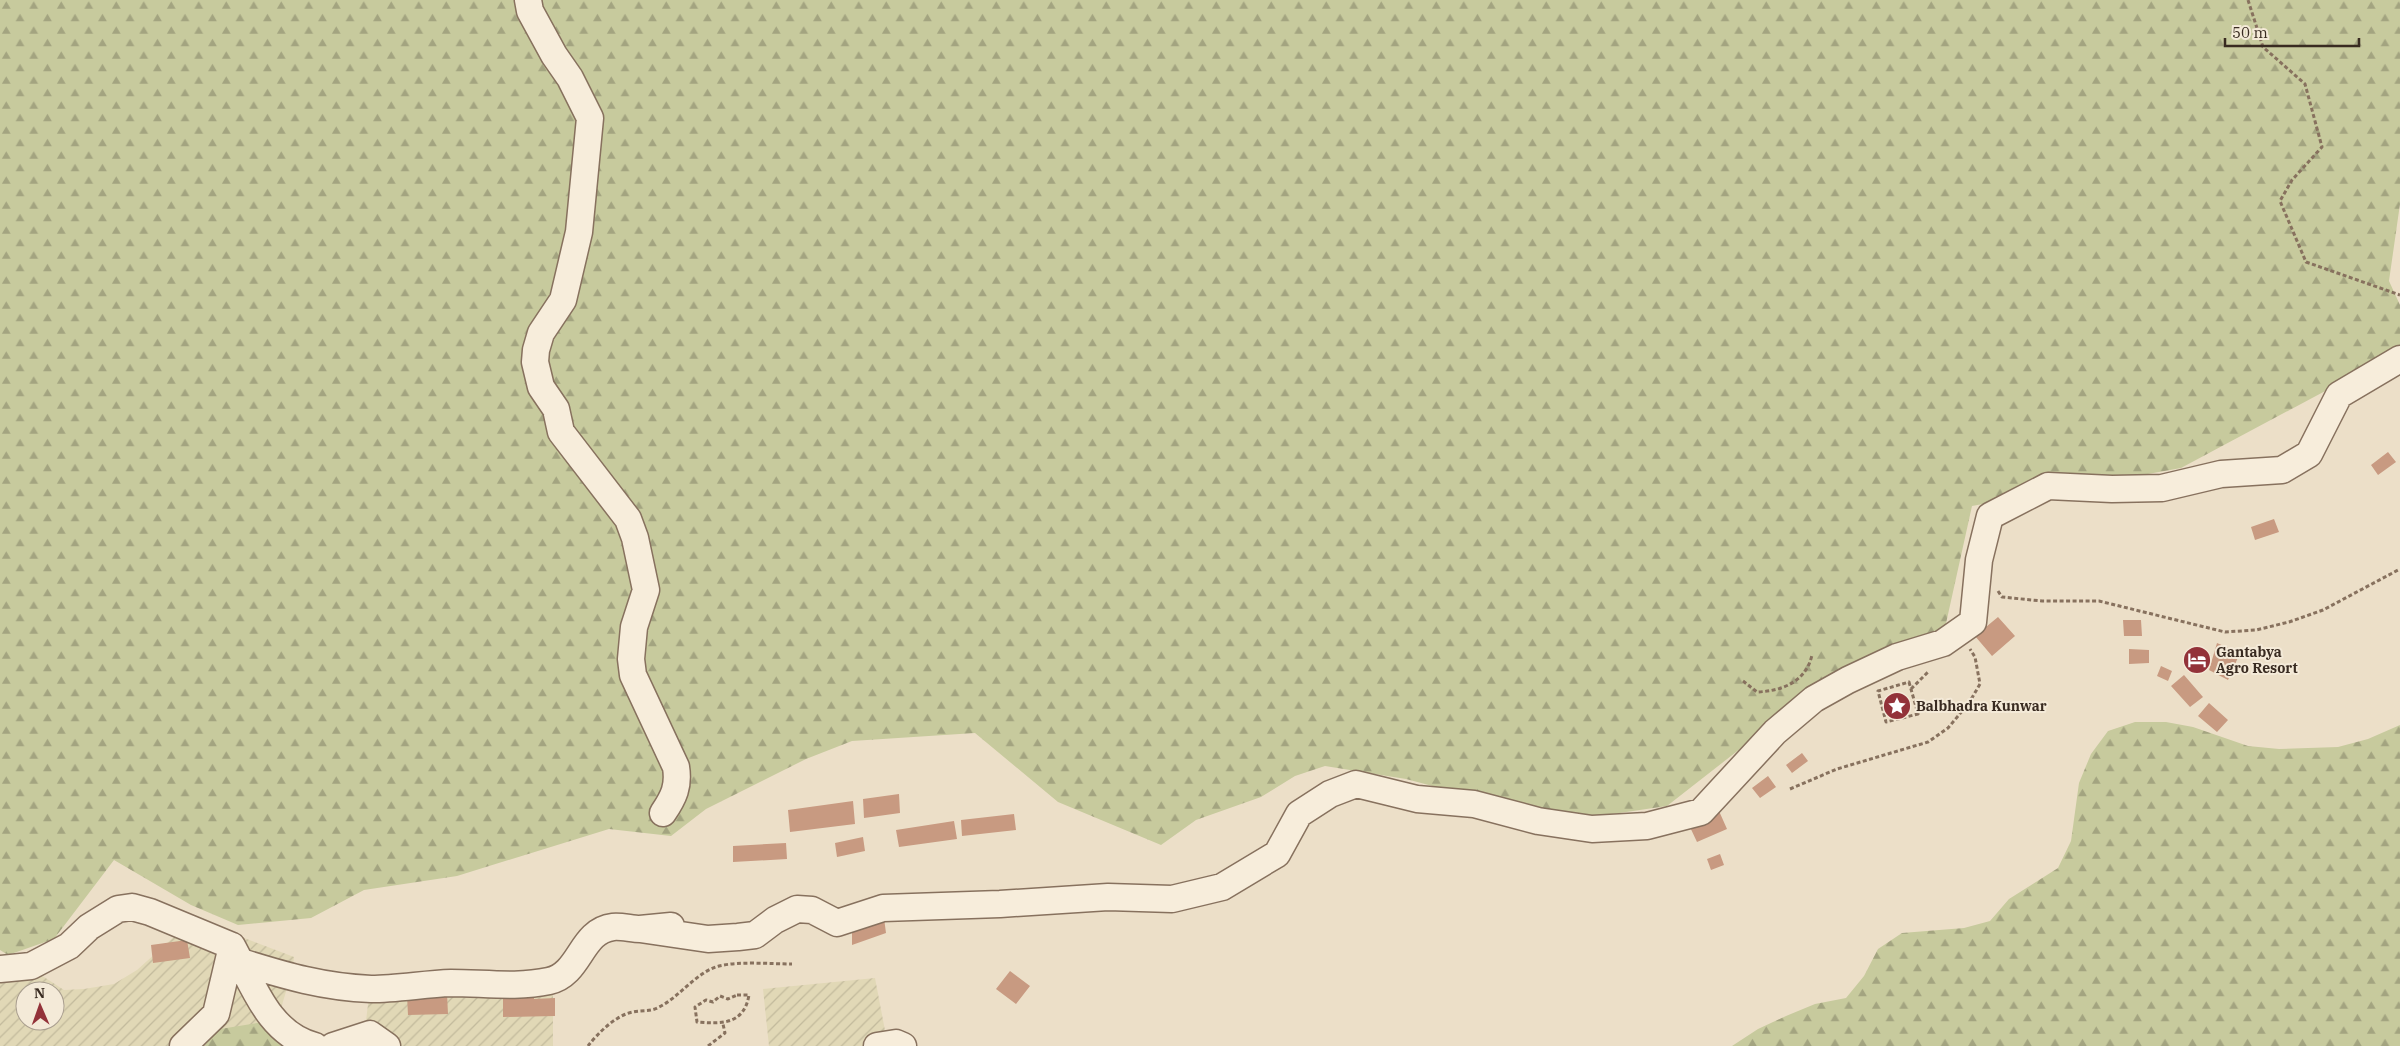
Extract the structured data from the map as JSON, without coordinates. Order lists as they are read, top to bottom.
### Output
{
  "places": {
    "hotel": ["Gantabya Agro Resort"],
    "place": ["Balbhadra Kunwar"]
  },
  "scale_bar": "50 m",
  "north": "top"
}
